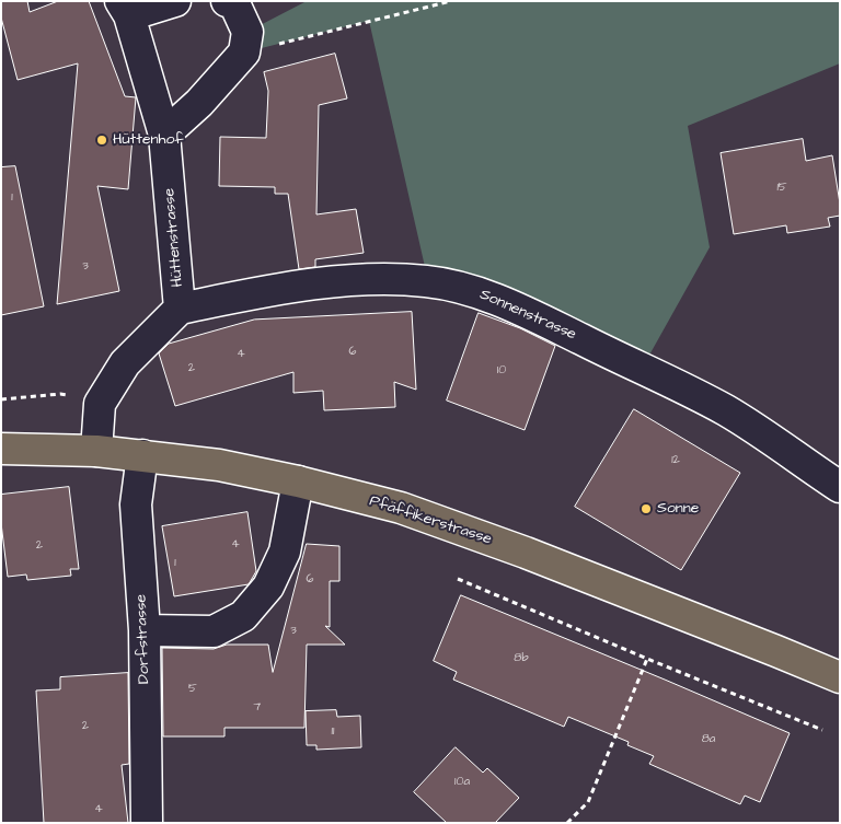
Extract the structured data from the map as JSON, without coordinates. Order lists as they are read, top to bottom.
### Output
{
  "streets": {
    "main road": ["Pfäffikerstrasse"],
    "street": ["Hüttenstrasse", "Sonnenstrasse", "Dorfstrasse"]
  },
  "crossings": [
    ["Hüttenstrasse", "Sonnenstrasse"],
    ["Hüttenstrasse", "Pfäffikerstrasse"],
    ["Pfäffikerstrasse", "Dorfstrasse"]
  ],
  "places": ["Hüttenhof", "Sonne"],
  "house_numbers": [
    "15",
    "1",
    "3",
    "6",
    "4",
    "2",
    "10",
    "12",
    "4",
    "2",
    "1",
    "6",
    "3",
    "8b",
    "5",
    "7",
    "2",
    "11",
    "8a",
    "10a",
    "4"
  ]
}
